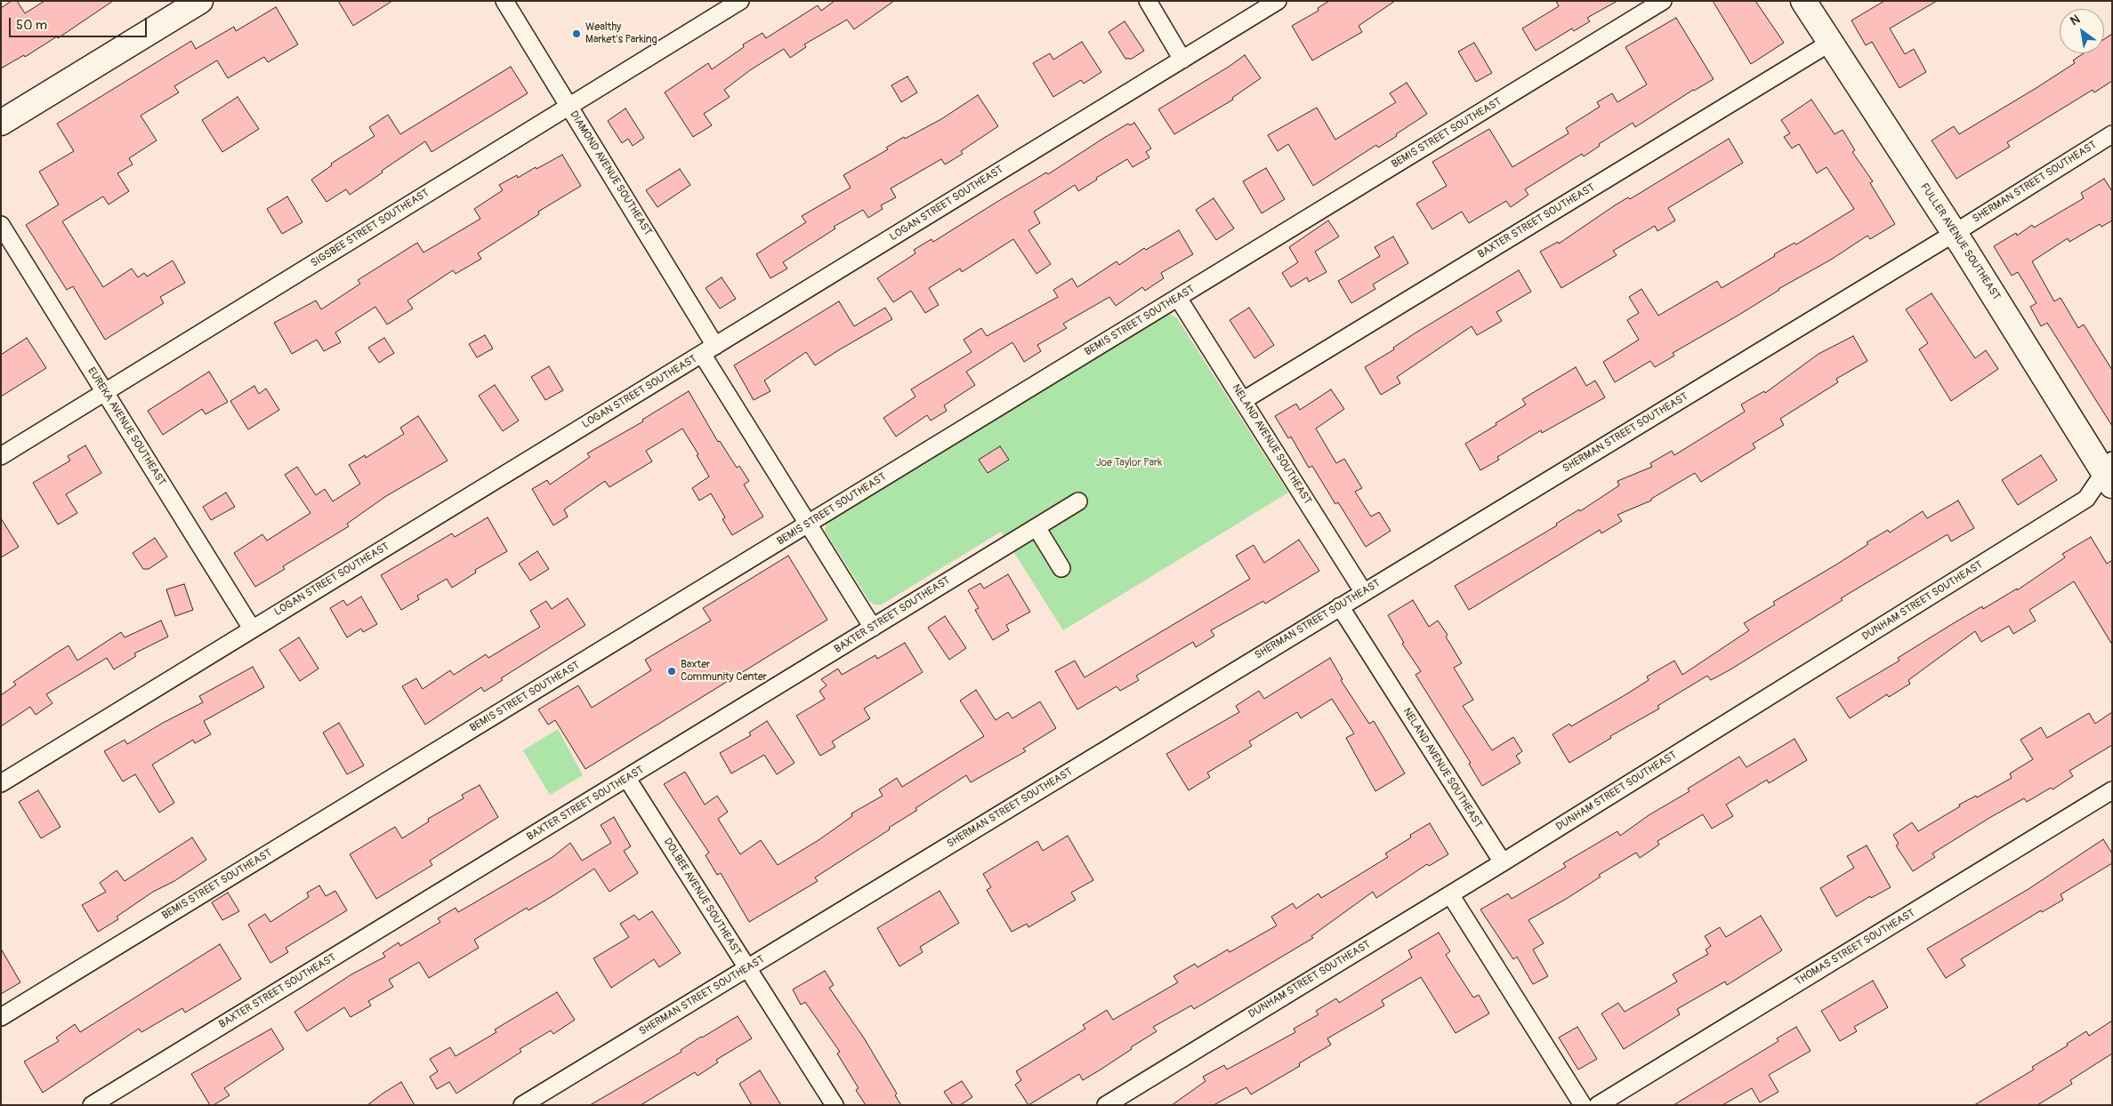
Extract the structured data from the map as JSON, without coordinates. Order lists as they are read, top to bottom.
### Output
{
  "streets": {
    "main road": ["FULLER AVENUE SOUTHEAST"],
    "street": [
      "BEMIS STREET SOUTHEAST",
      "DIAMOND AVENUE SOUTHEAST",
      "SHERMAN STREET SOUTHEAST",
      "LOGAN STREET SOUTHEAST",
      "BAXTER STREET SOUTHEAST",
      "SIGSBEE STREET SOUTHEAST",
      "EUREKA AVENUE SOUTHEAST",
      "NELAND AVENUE SOUTHEAST",
      "DUNHAM STREET SOUTHEAST",
      "DOLBEE AVENUE SOUTHEAST",
      "THOMAS STREET SOUTHEAST"
    ]
  },
  "crossings": [
    ["BEMIS STREET SOUTHEAST", "DIAMOND AVENUE SOUTHEAST"],
    ["BEMIS STREET SOUTHEAST", "NELAND AVENUE SOUTHEAST"],
    ["DIAMOND AVENUE SOUTHEAST", "LOGAN STREET SOUTHEAST"],
    ["DIAMOND AVENUE SOUTHEAST", "BAXTER STREET SOUTHEAST"],
    ["DIAMOND AVENUE SOUTHEAST", "SIGSBEE STREET SOUTHEAST"],
    ["SHERMAN STREET SOUTHEAST", "FULLER AVENUE SOUTHEAST"],
    ["SHERMAN STREET SOUTHEAST", "NELAND AVENUE SOUTHEAST"],
    ["SHERMAN STREET SOUTHEAST", "DOLBEE AVENUE SOUTHEAST"],
    ["LOGAN STREET SOUTHEAST", "EUREKA AVENUE SOUTHEAST"],
    ["BAXTER STREET SOUTHEAST", "FULLER AVENUE SOUTHEAST"],
    ["BAXTER STREET SOUTHEAST", "NELAND AVENUE SOUTHEAST"],
    ["BAXTER STREET SOUTHEAST", "DOLBEE AVENUE SOUTHEAST"],
    ["SIGSBEE STREET SOUTHEAST", "EUREKA AVENUE SOUTHEAST"],
    ["FULLER AVENUE SOUTHEAST", "DUNHAM STREET SOUTHEAST"],
    ["NELAND AVENUE SOUTHEAST", "DUNHAM STREET SOUTHEAST"]
  ],
  "parks": ["Joe Taylor Park"],
  "places": ["Wealthy Market's Parking", "Baxter Community Center"],
  "scale_bar": "50 m",
  "north": "top left"
}
